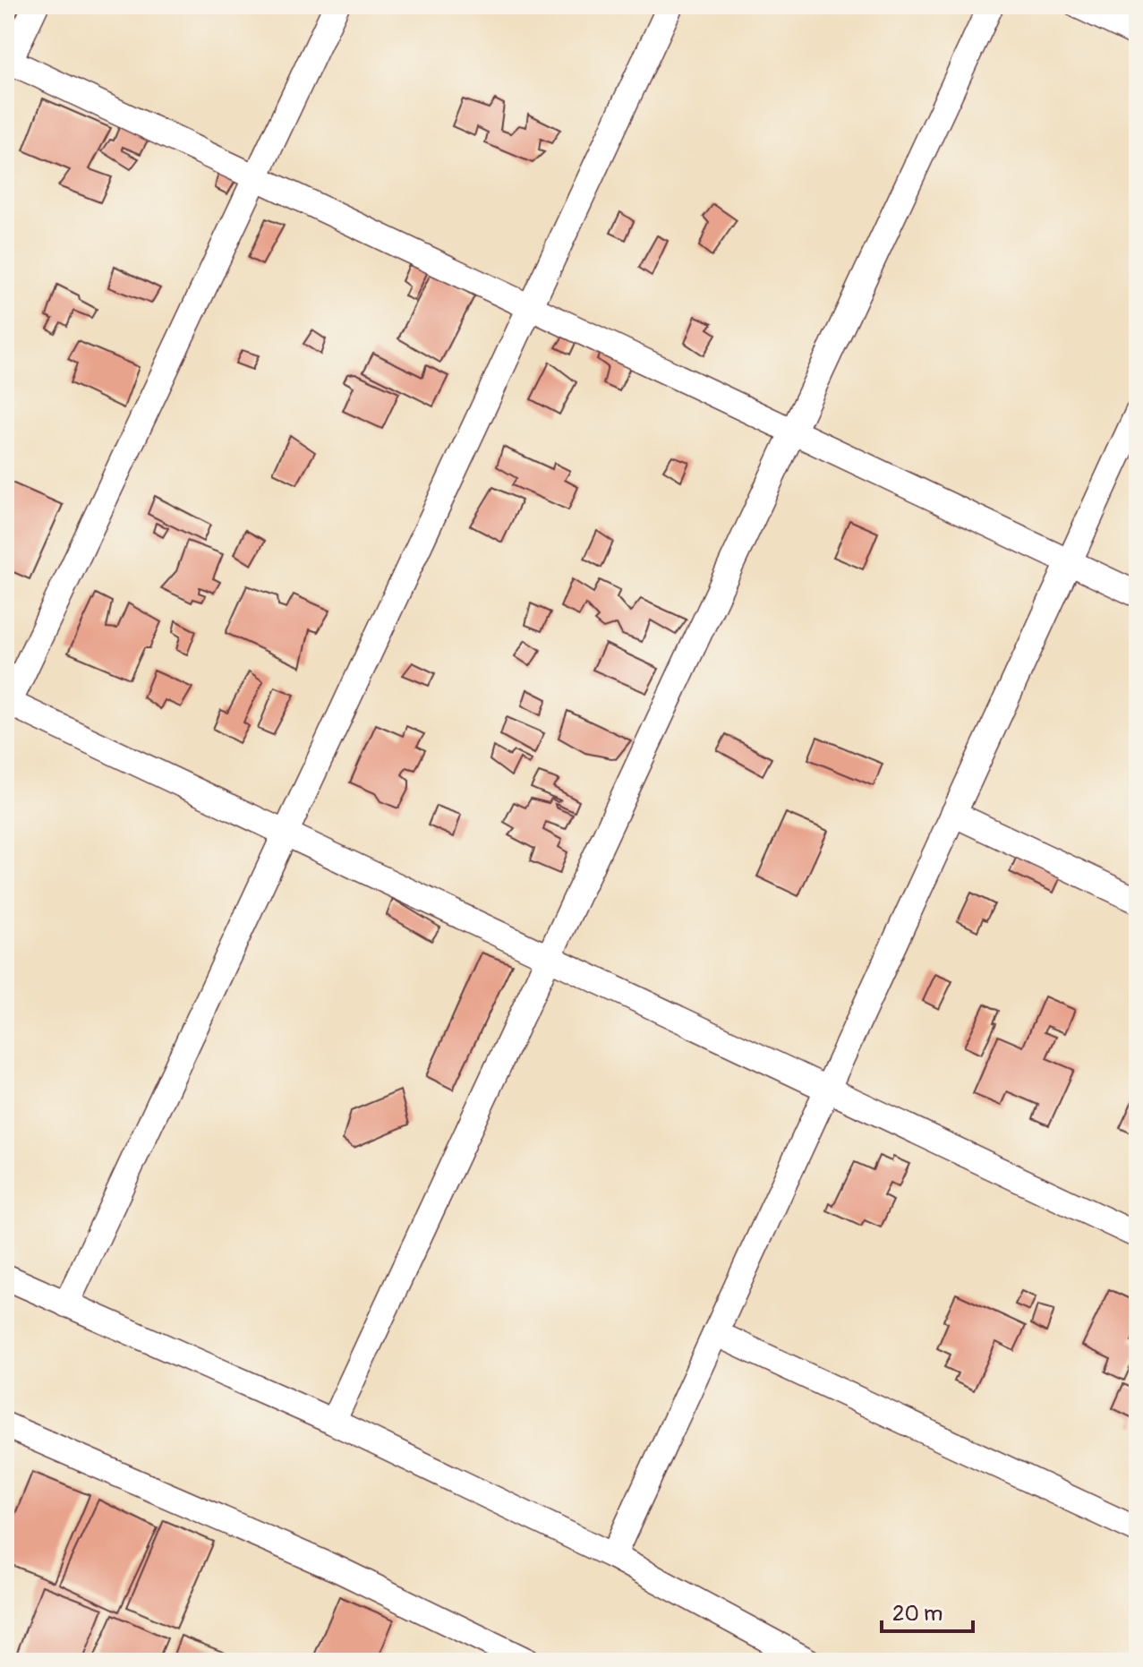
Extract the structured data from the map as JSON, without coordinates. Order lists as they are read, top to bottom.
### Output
{
  "scale_bar": "20 m"
}
